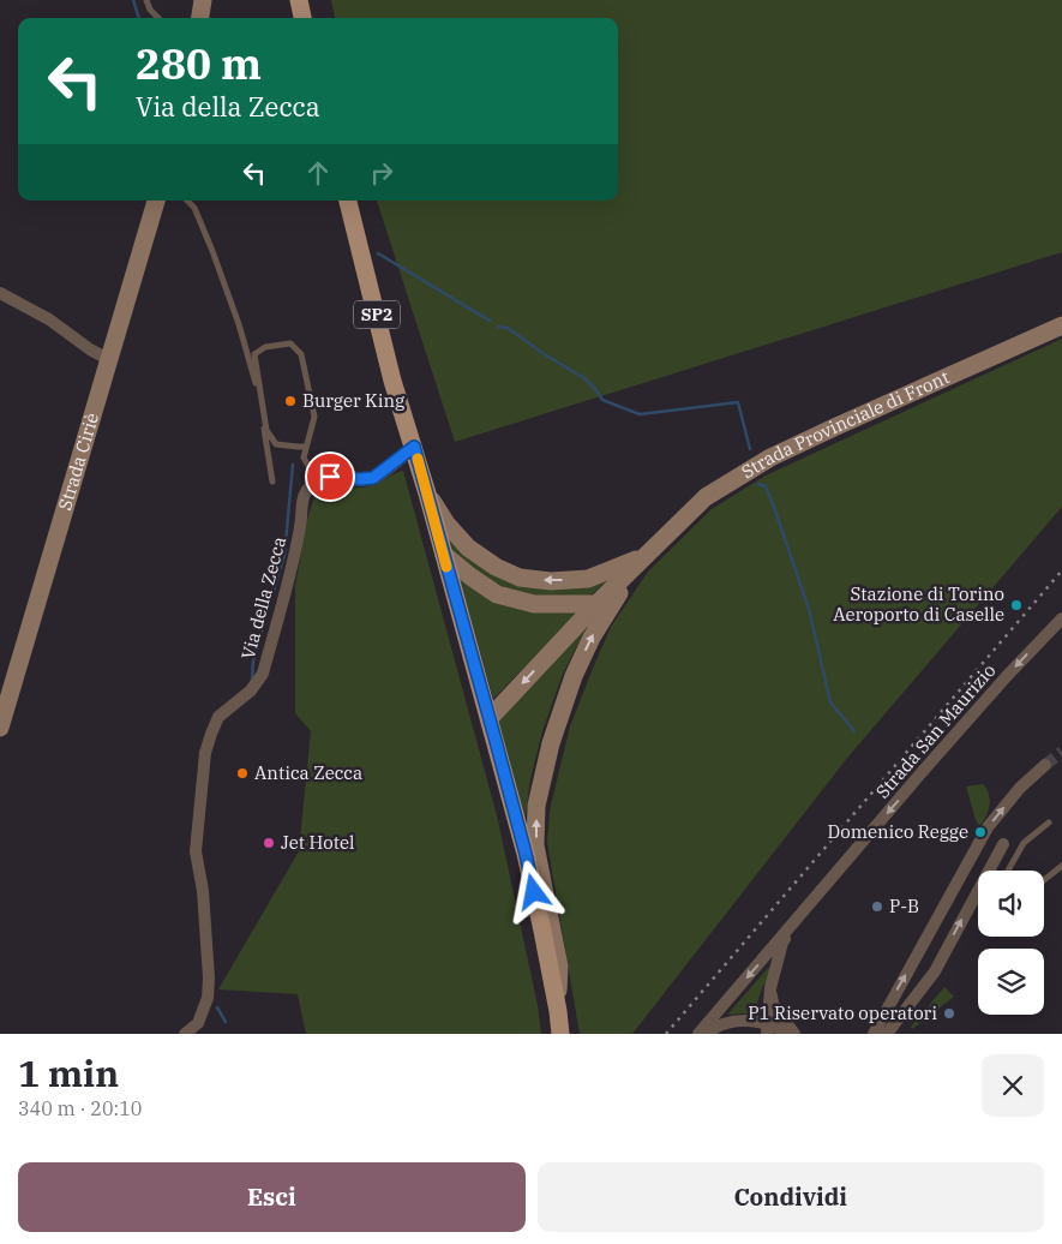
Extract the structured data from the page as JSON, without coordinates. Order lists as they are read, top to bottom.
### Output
{
  "streets": {
    "main road": ["SP2", "Strada Provinciale di Front", "Strada Ciriè"],
    "street": ["Via della Zecca", "Strada San Maurizio"]
  },
  "places": [
    "Burger King",
    "Stazione di Torino Aeroporto di Caselle",
    "Antica Zecca",
    "Domenico Regge",
    "Jet Hotel",
    "P-B",
    "P1 Riservato operatori"
  ],
  "page": {
    "turn": ["280 m", "Via della Zecca"],
    "heading": ["1 min", "340 m · 20:10"],
    "buttons": ["Esci", "Condividi"]
  }
}
